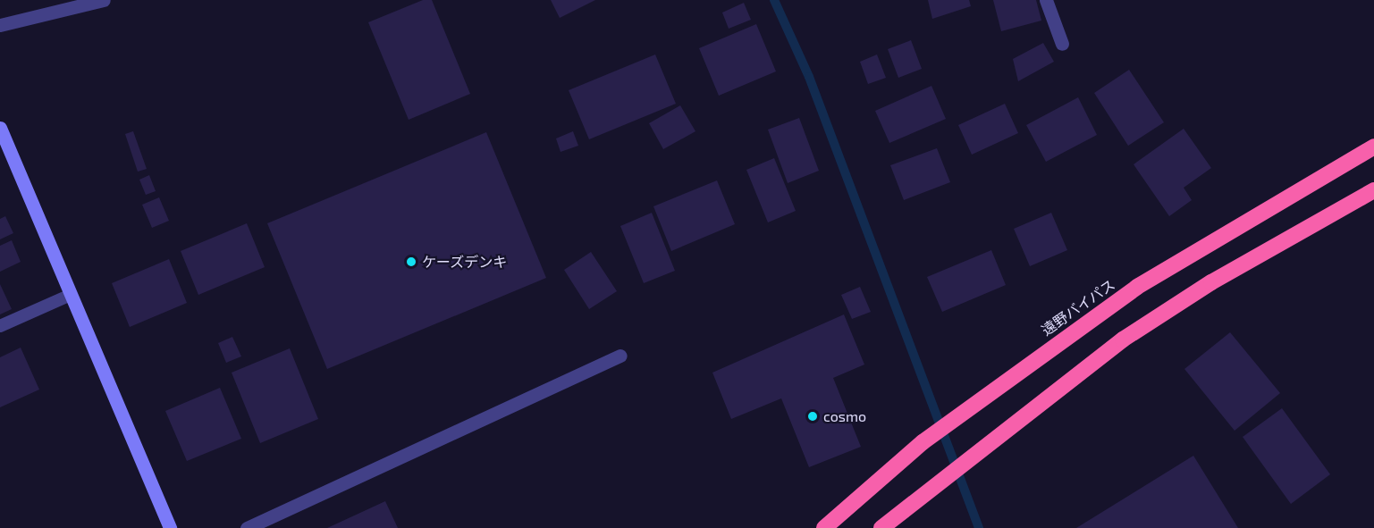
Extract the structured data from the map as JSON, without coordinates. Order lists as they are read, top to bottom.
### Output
{
  "streets": {
    "highway": ["遠野バイパス"]
  },
  "places": ["ケーズデンキ", "cosmo"]
}
